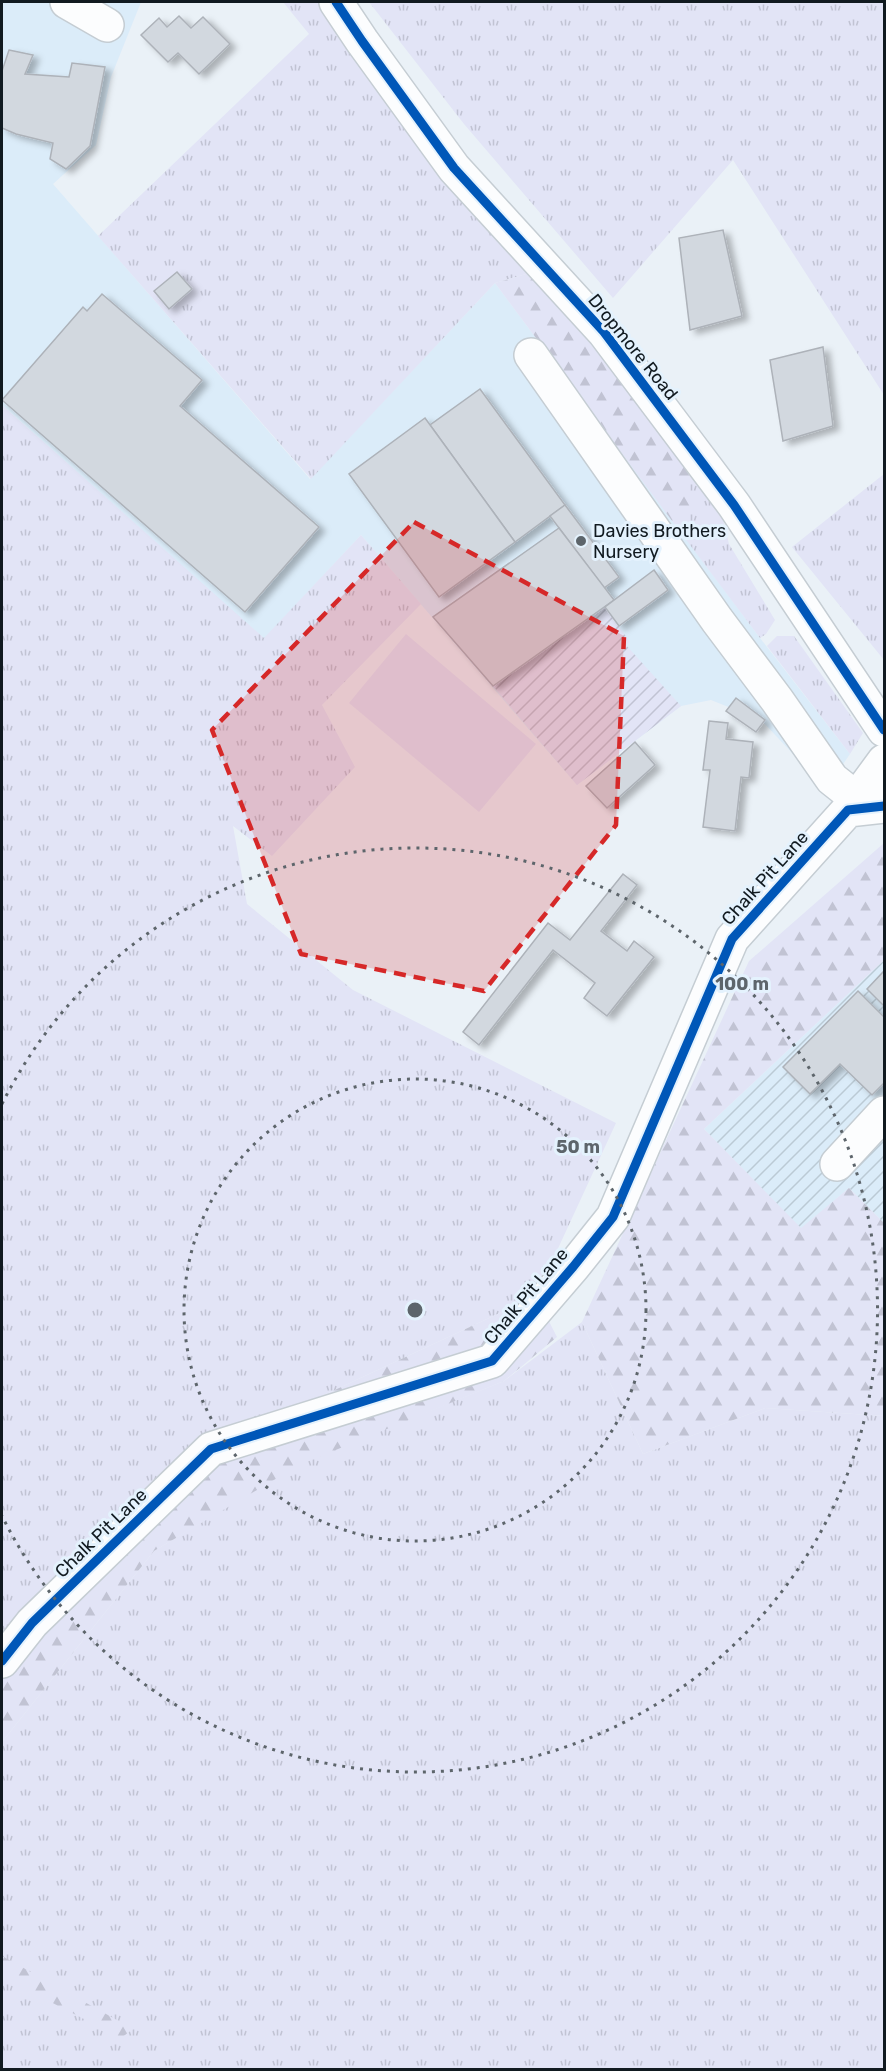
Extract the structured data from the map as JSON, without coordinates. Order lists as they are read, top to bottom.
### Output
{
  "streets": {
    "street": ["Dropmore Road", "Chalk Pit Lane"]
  },
  "places": ["Davies Brothers Nursery"],
  "rings": ["100 m", "50 m"]
}
